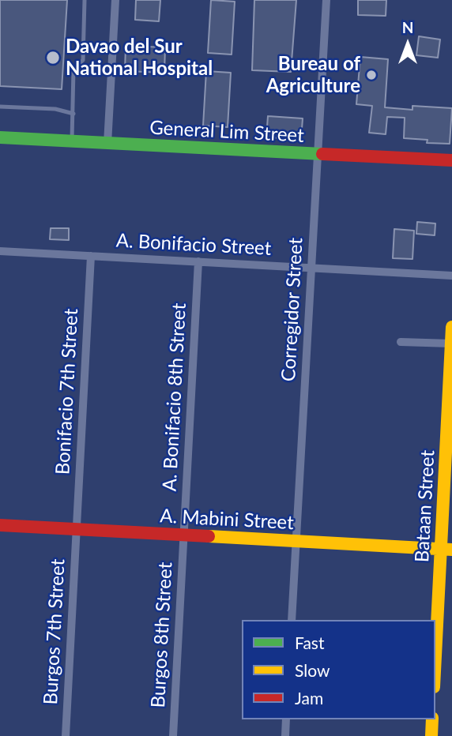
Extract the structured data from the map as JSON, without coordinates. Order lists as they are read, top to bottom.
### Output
{
  "streets": {
    "street": [
      "General Lim Street",
      "A. Bonifacio Street",
      "Corregidor Street",
      "Bonifacio 7th Street",
      "A. Bonifacio 8th Street",
      "Bataan Street",
      "A. Mabini Street",
      "Burgos 7th Street",
      "Burgos 8th Street"
    ]
  },
  "crossings": [
    ["General Lim Street", "Corregidor Street"],
    ["A. Bonifacio Street", "Corregidor Street"],
    ["A. Bonifacio Street", "Bonifacio 7th Street"],
    ["A. Bonifacio Street", "A. Bonifacio 8th Street"],
    ["Corregidor Street", "A. Mabini Street"],
    ["Bonifacio 7th Street", "A. Mabini Street"],
    ["Bonifacio 7th Street", "Burgos 7th Street"],
    ["A. Bonifacio 8th Street", "A. Mabini Street"],
    ["A. Bonifacio 8th Street", "Burgos 8th Street"],
    ["Bataan Street", "A. Mabini Street"],
    ["A. Mabini Street", "Burgos 7th Street"],
    ["A. Mabini Street", "Burgos 8th Street"]
  ],
  "places": ["Davao del Sur National Hospital", "Bureau of Agriculture"],
  "legend": ["Fast", "Slow", "Jam"],
  "north": "top"
}
